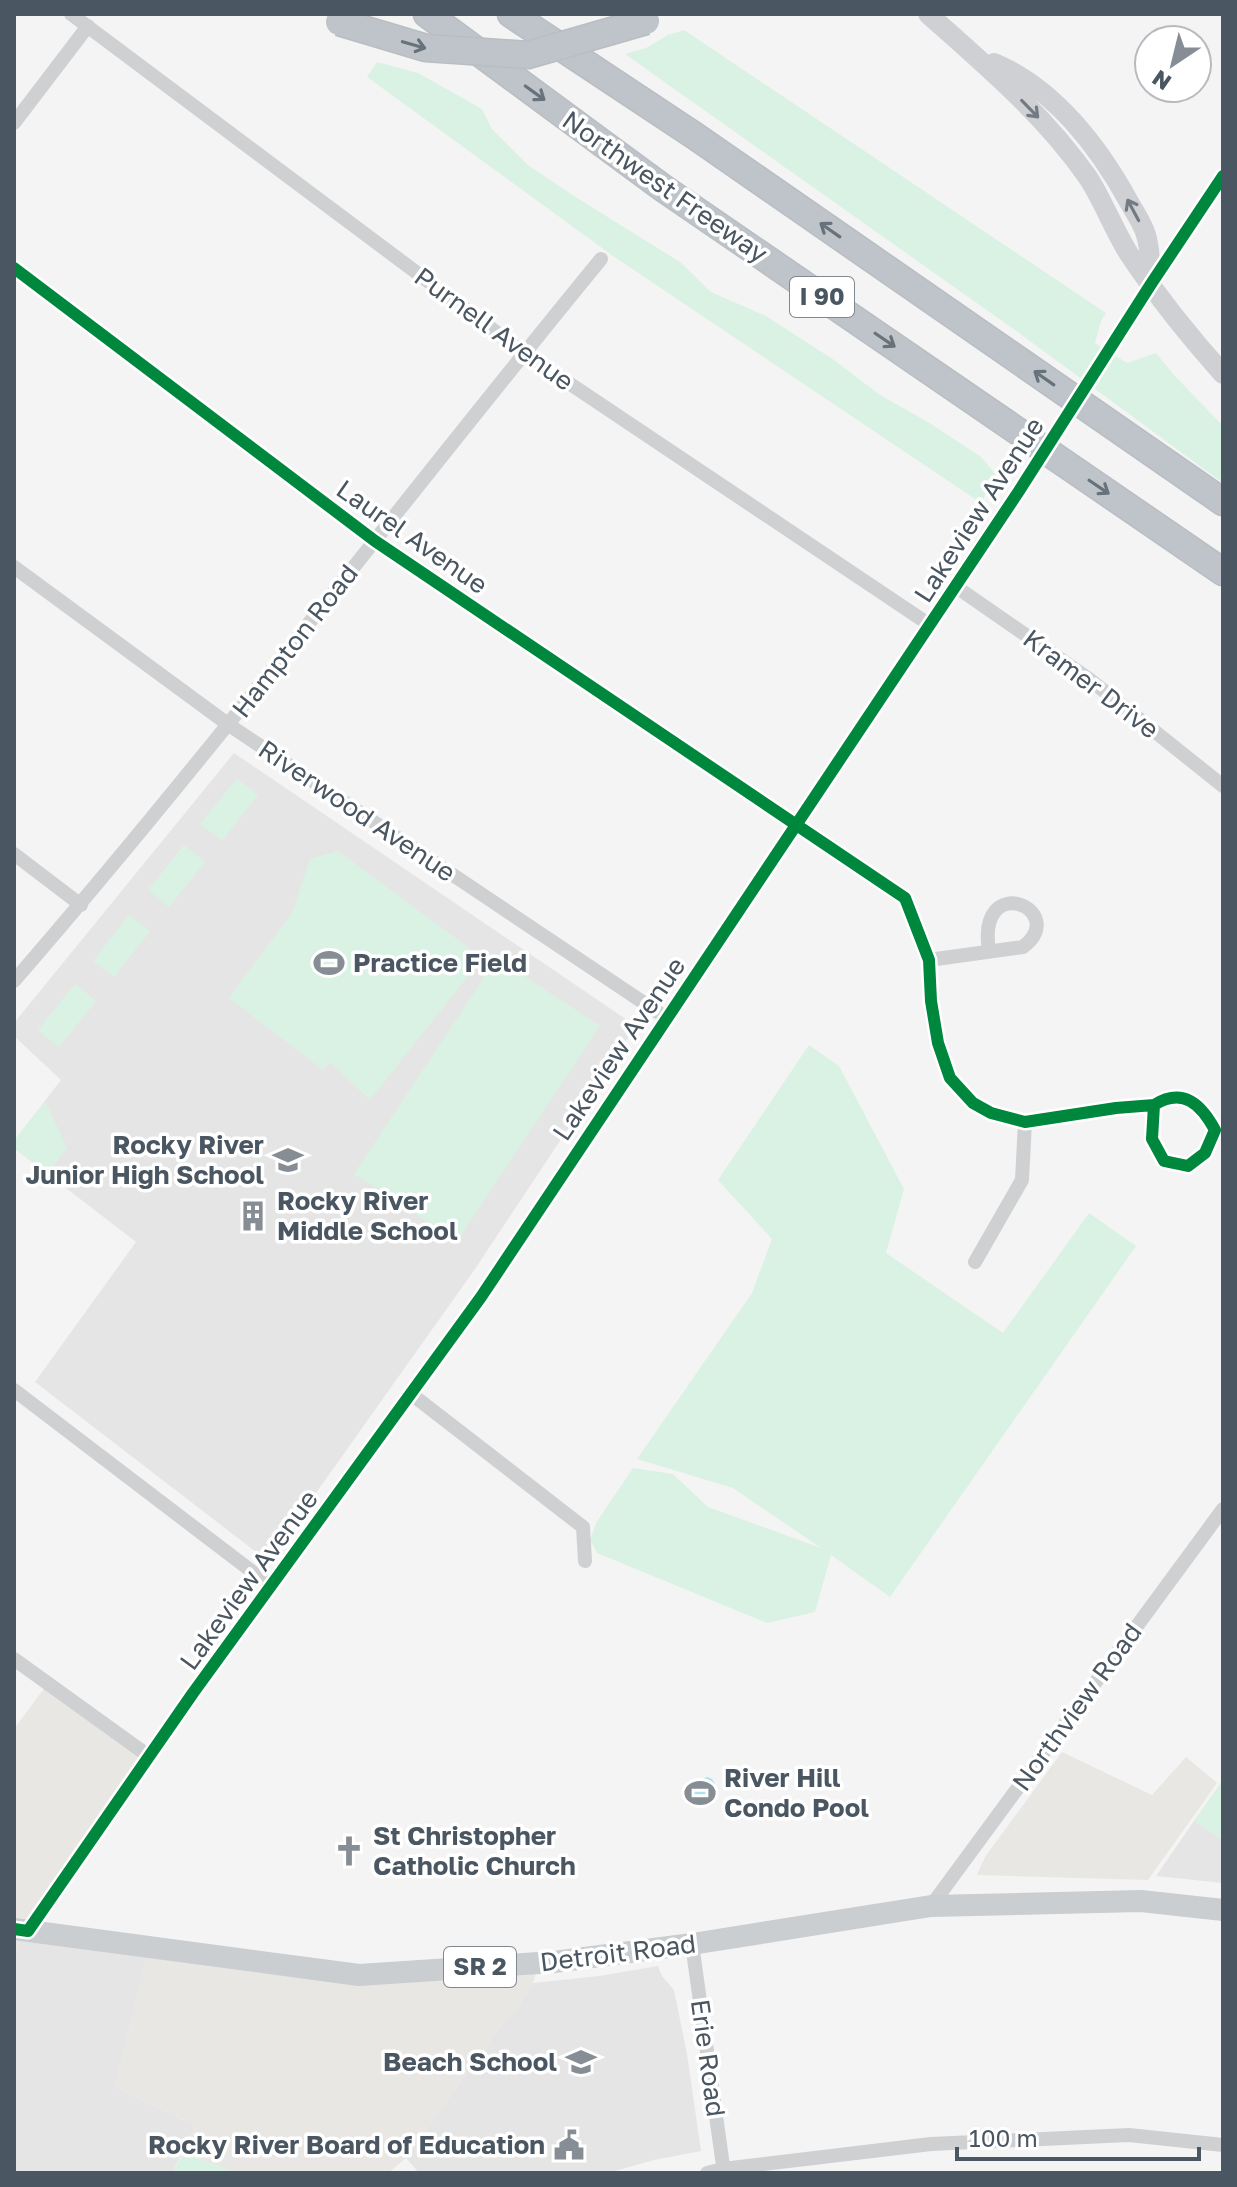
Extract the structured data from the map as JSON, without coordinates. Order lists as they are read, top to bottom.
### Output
{
  "streets": {
    "highway": ["Northwest Freeway", "I 90"],
    "main road": ["Detroit Road", "SR 2"],
    "street": [
      "Purnell Avenue",
      "Lakeview Avenue",
      "Laurel Avenue",
      "Hampton Road",
      "Kramer Drive",
      "Riverwood Avenue",
      "Northview Road",
      "Erie Road"
    ]
  },
  "crossings": [
    ["Purnell Avenue", "Lakeview Avenue"],
    ["Purnell Avenue", "Hampton Road"],
    ["Lakeview Avenue", "Laurel Avenue"],
    ["Lakeview Avenue", "Kramer Drive"],
    ["Lakeview Avenue", "Riverwood Avenue"],
    ["Lakeview Avenue", "Detroit Road"],
    ["Laurel Avenue", "Hampton Road"],
    ["Hampton Road", "Riverwood Avenue"],
    ["Northview Road", "Detroit Road"],
    ["Detroit Road", "Erie Road"]
  ],
  "places": {
    "sports": ["Practice Field", "River Hill Condo Pool"],
    "school or university": ["Rocky River Junior High School", "Beach School"],
    "building": ["Rocky River Middle School"],
    "church": ["St Christopher Catholic Church"],
    "public building": ["Rocky River Board of Education"]
  },
  "scale_bar": "100 m",
  "north": "bottom left"
}
